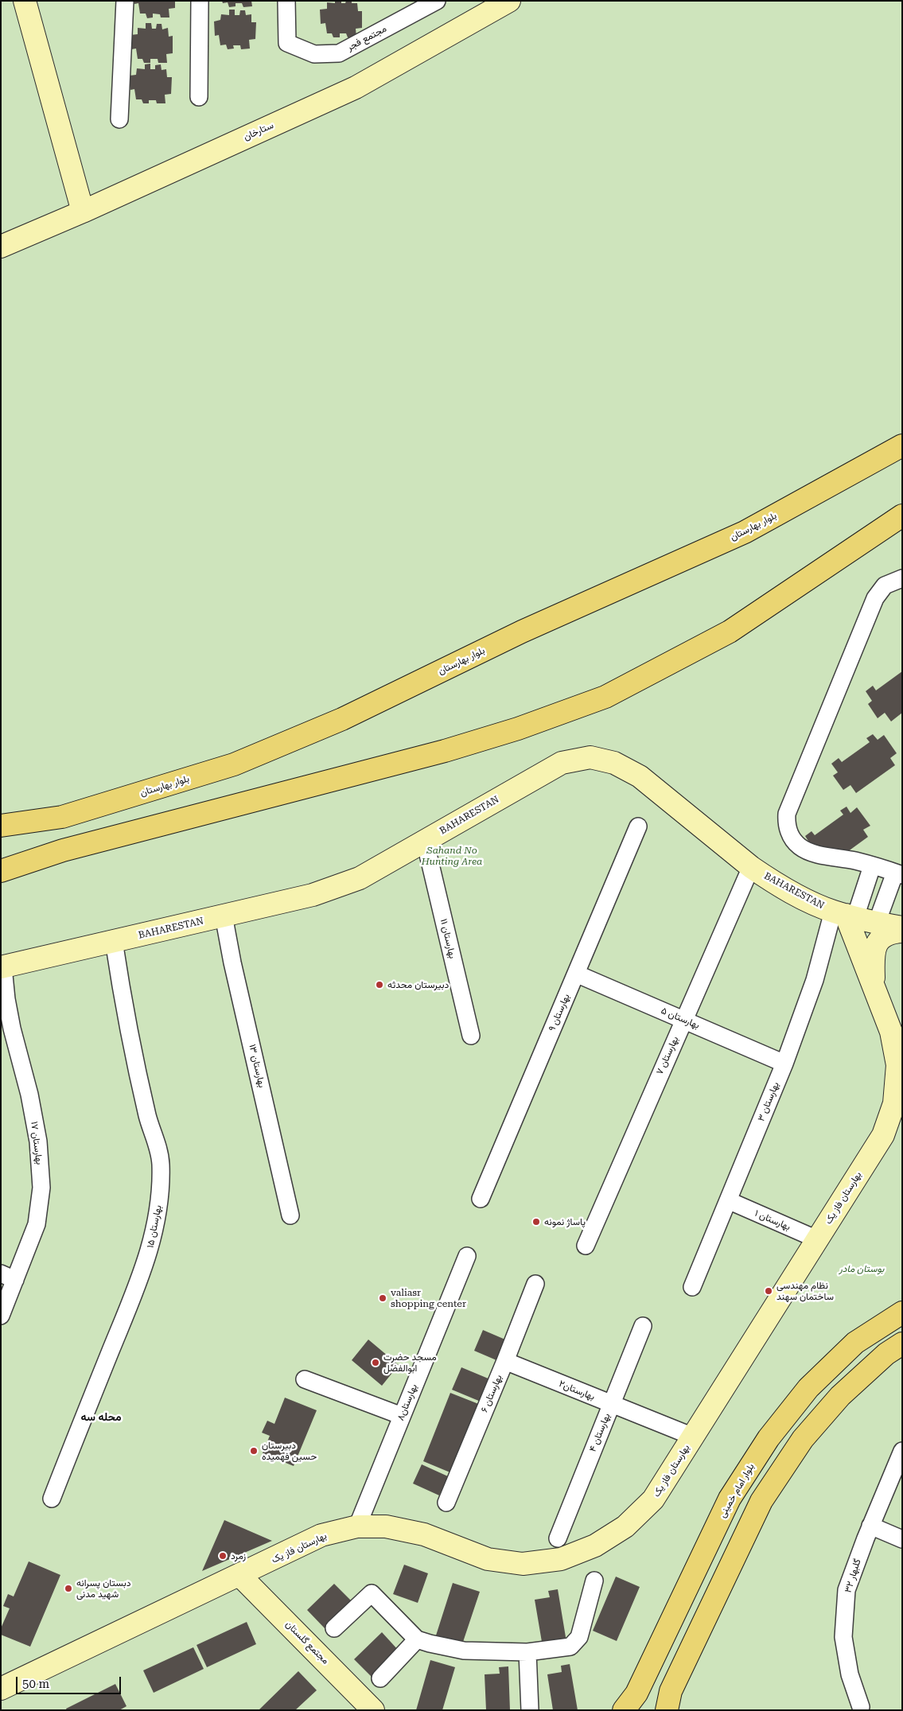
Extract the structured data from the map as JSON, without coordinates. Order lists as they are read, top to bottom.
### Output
{
  "streets": {
    "main road": ["بلوار بهارستان", "بلوار امام خمینی"],
    "street": [
      "مجتمع فجر",
      "ستارخان",
      "BAHARESTAN",
      "بهارستان ۱۱",
      "بهارستان ۹",
      "بهارستان ۵",
      "بهارستان ۷",
      "بهارستان ۱۳",
      "بهارستان ۳",
      "بهارستان ۱۷",
      "بهارستان فاز یک",
      "بهارستان ۱",
      "بهارستان ۱۵",
      "بهارستان۲",
      "بهارستان ۶",
      "بهارستان۸",
      "بهارستان ۴",
      "گلبهار ۳۲",
      "مجتمع گلستان"
    ]
  },
  "crossings": [
    ["BAHARESTAN", "بهارستان ۱۱"],
    ["BAHARESTAN", "بهارستان ۷"],
    ["BAHARESTAN", "بهارستان ۱۳"],
    ["BAHARESTAN", "بهارستان ۳"],
    ["BAHARESTAN", "بهارستان ۱۷"],
    ["BAHARESTAN", "بهارستان فاز یک"],
    ["BAHARESTAN", "بهارستان ۱۵"],
    ["بهارستان ۹", "بهارستان ۵"],
    ["بهارستان ۵", "بهارستان ۷"],
    ["بهارستان ۵", "بهارستان ۳"],
    ["بهارستان ۳", "بهارستان فاز یک"],
    ["بهارستان ۳", "بهارستان ۱"],
    ["بهارستان فاز یک", "بهارستان ۱"],
    ["بهارستان فاز یک", "بهارستان۲"],
    ["بهارستان فاز یک", "بهارستان۸"],
    ["بهارستان فاز یک", "مجتمع گلستان"],
    ["بهارستان۲", "بهارستان ۶"],
    ["بهارستان۲", "بهارستان ۴"]
  ],
  "districts": ["محله سه"],
  "parks": ["Sahand No Hunting Area", "بوستان مادر"],
  "places": [
    "دبیرستان محدثه",
    "پاساژ نمونه",
    "نظام مهندسی ساختمان سهند",
    "valiasr shopping center",
    "مسجد حضرت ابوالفضل",
    "دبیرستان حسین فهمیده",
    "زمرد",
    "دبستان پسرانه شهید مدنی"
  ],
  "scale_bar": "50 m"
}
